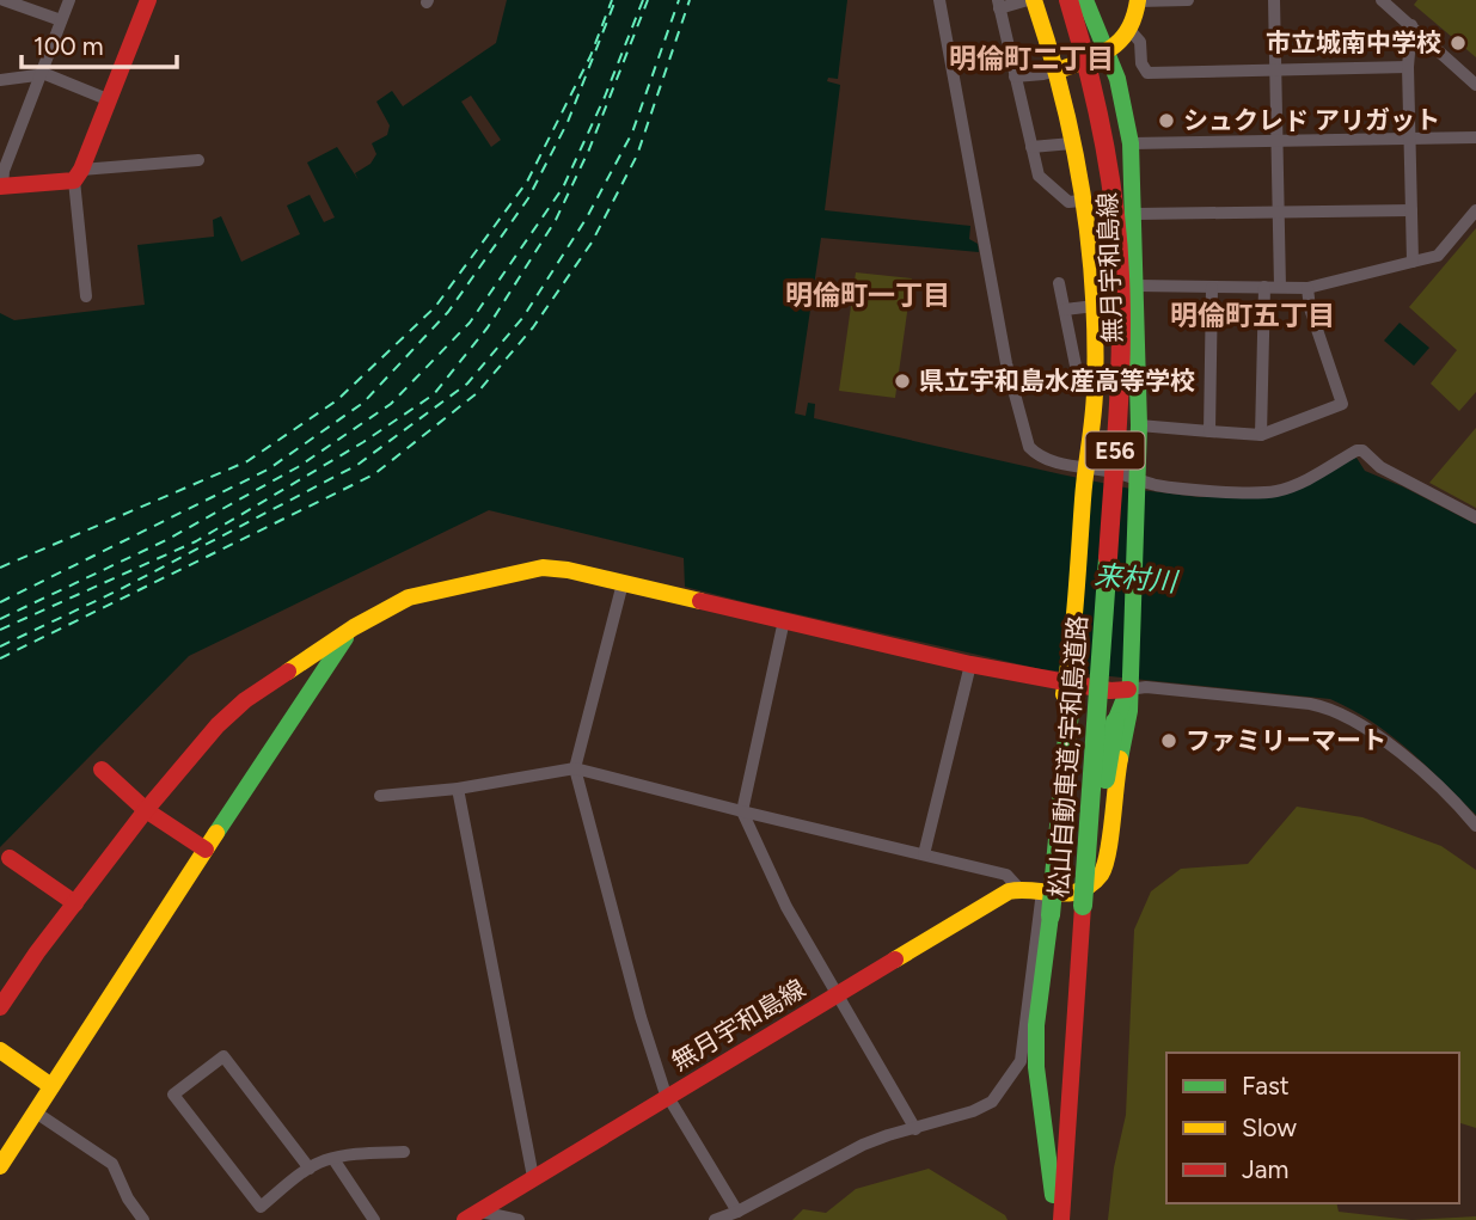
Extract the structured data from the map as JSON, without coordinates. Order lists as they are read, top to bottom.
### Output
{
  "streets": {
    "main road": ["無月宇和島線", "E56", "松山自動車道;宇和島道路"]
  },
  "districts": ["明倫町二丁目", "明倫町一丁目", "明倫町五丁目"],
  "water": ["来村川"],
  "places": [
    "市立城南中学校",
    "シュクレド アリガット",
    "県立宇和島水産高等学校",
    "ファミリーマート"
  ],
  "legend": ["Fast", "Slow", "Jam"],
  "scale_bar": "100 m"
}
